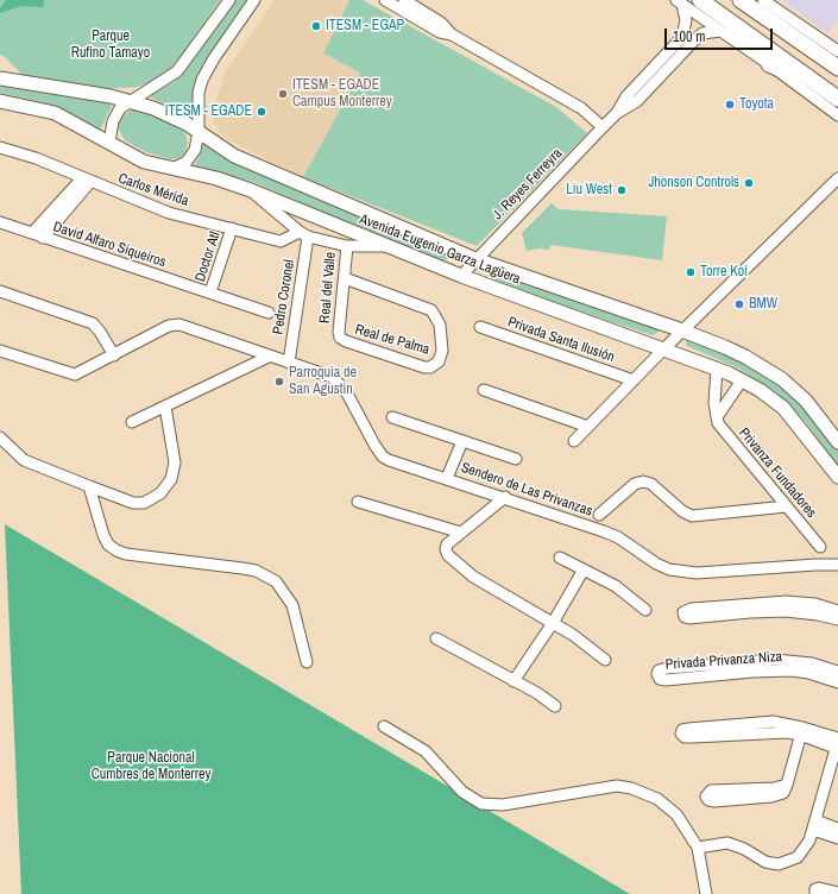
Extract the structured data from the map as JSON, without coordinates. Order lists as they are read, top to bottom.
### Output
{
  "streets": {
    "main road": ["Avenida Eugenio Garza Lagüera"],
    "street": [
      "J. Reyes Ferreyra",
      "Carlos Mérida",
      "David Alfaro Siqueiros",
      "Doctor Atl",
      "Real del Valle",
      "Pedro Coronel",
      "Real de Palma",
      "Privada Santa Ilusión",
      "Privanza Fundadores",
      "Sendero de Las Privanzas",
      "Privada Privanza Niza"
    ]
  },
  "crossings": [
    ["J. Reyes Ferreyra", "Avenida Eugenio Garza Lagüera"],
    ["Carlos Mérida", "Doctor Atl"],
    ["Carlos Mérida", "Pedro Coronel"],
    ["David Alfaro Siqueiros", "Doctor Atl"],
    ["Avenida Eugenio Garza Lagüera", "Privanza Fundadores"],
    ["Real del Valle", "Real de Palma"],
    ["Pedro Coronel", "Sendero de Las Privanzas"]
  ],
  "parks": ["Parque Rufino Tamayo", "Parque Nacional Cumbres de Monterrey"],
  "places": [
    "ITESM - EGAP",
    "ITESM - EGADE Campus Monterrey",
    "Toyota",
    "ITESM - EGADE",
    "Jhonson Controls",
    "Liu West",
    "Torre Koi",
    "BMW",
    "Parroquia de San Agustin"
  ],
  "scale_bar": "100 m"
}
